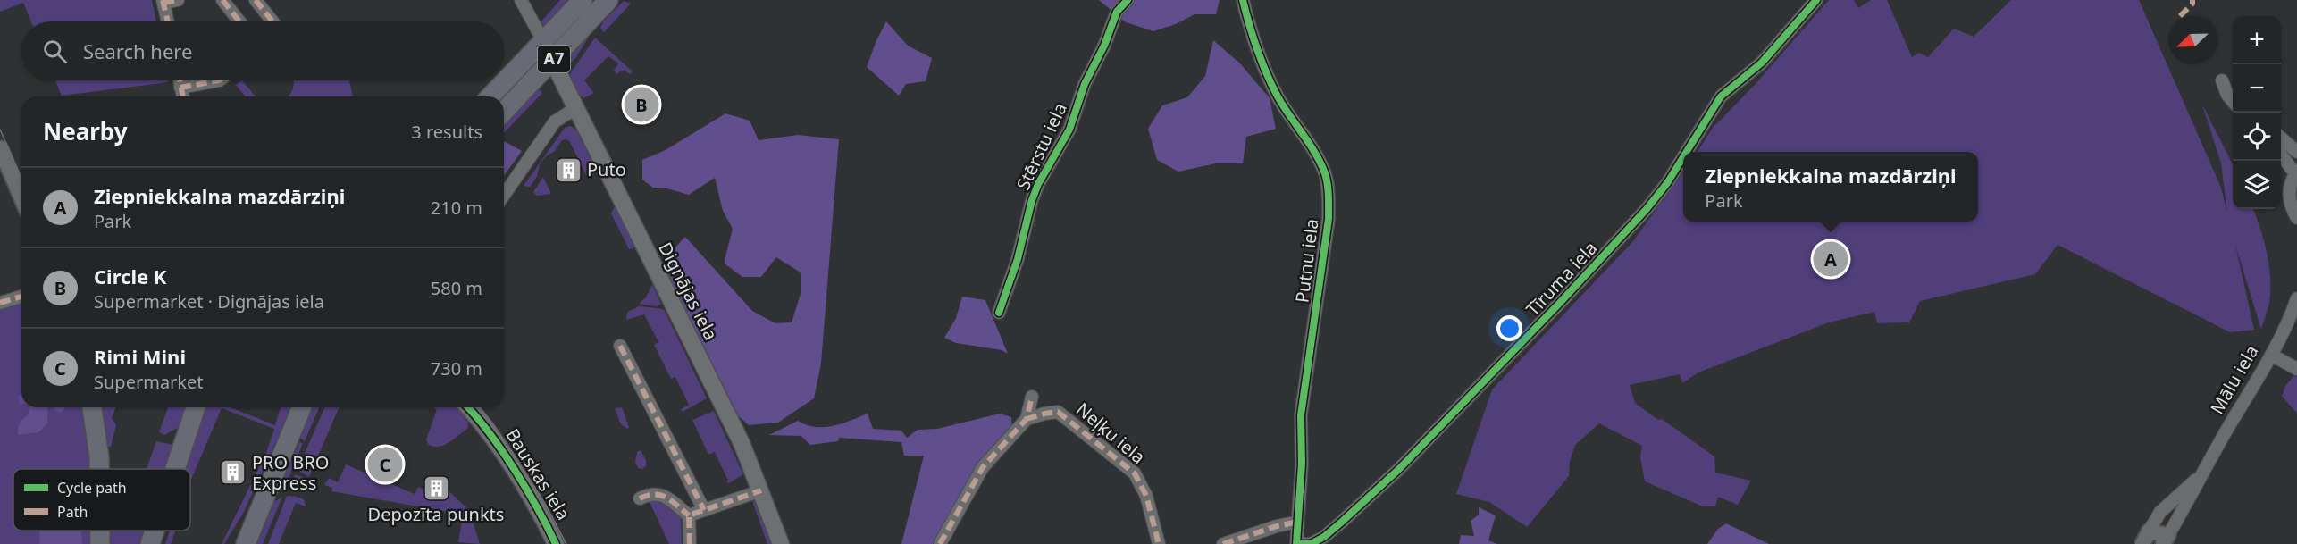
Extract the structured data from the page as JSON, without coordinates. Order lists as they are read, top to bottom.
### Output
{
  "streets": {
    "highway": ["A7"],
    "main road": ["Dignājas iela", "Bauskas iela"],
    "street": [
      "Stērstu iela",
      "Putnu iela",
      "Tīruma iela",
      "Mālu iela",
      "Neļķu iela"
    ]
  },
  "crossings": [
    ["A7", "Dignājas iela"],
    ["Putnu iela", "Tīruma iela"]
  ],
  "places": {
    "building": ["Puto", "PRO BRO Express", "Depozīta punkts"]
  },
  "legend": ["Cycle path", "Path"],
  "north": "bottom left",
  "page": {
    "map_buttons": ["+", "−"],
    "search": "Search here",
    "pins": ["B", "A", "C"],
    "heading": ["Nearby", "3 results"],
    "popup": ["Ziepniekkalna mazdārziņi", "Park"],
    "list": [
      {
        "mark": "A",
        "name": "Ziepniekkalna mazdārziņi",
        "note": "Park",
        "value": "210 m"
      },
      {
        "mark": "B",
        "name": "Circle K",
        "note": "Supermarket · Dignājas iela",
        "value": "580 m"
      },
      {
        "mark": "C",
        "name": "Rimi Mini",
        "note": "Supermarket",
        "value": "730 m"
      }
    ]
  }
}
